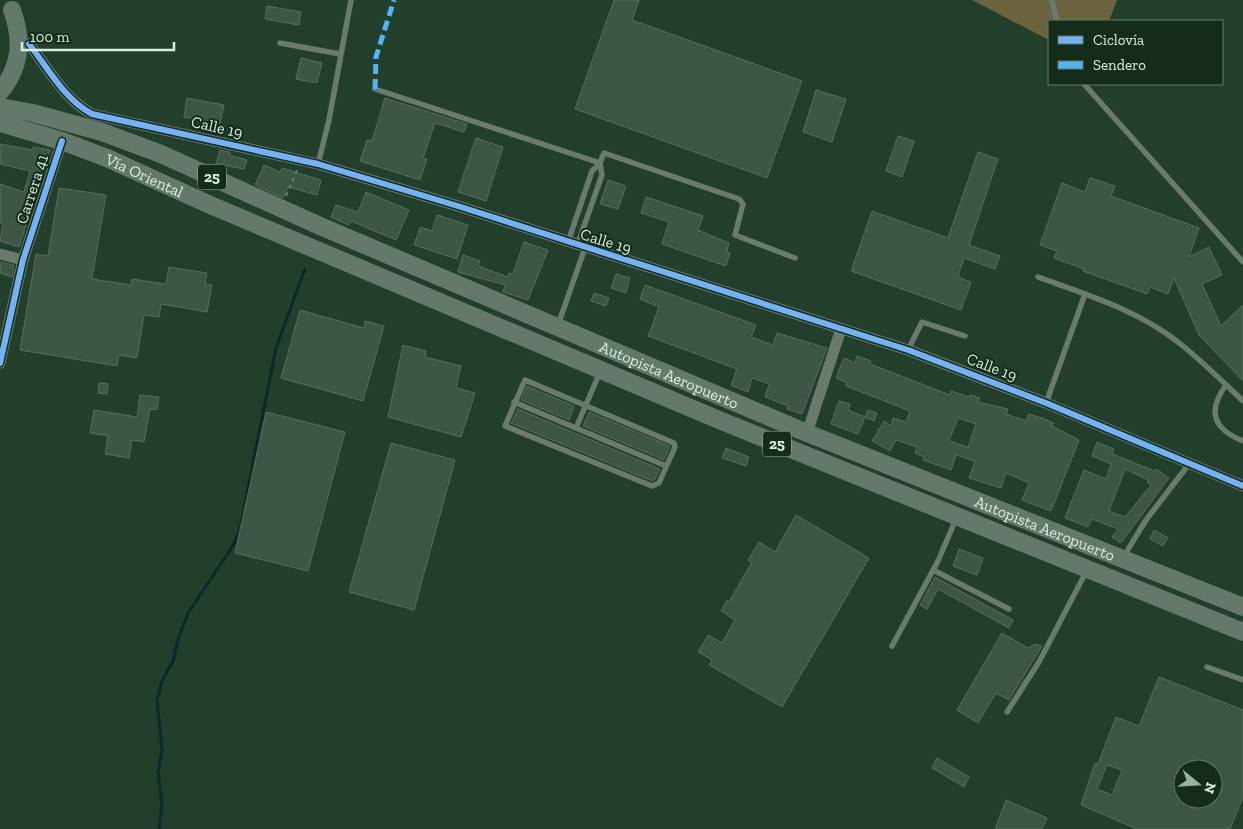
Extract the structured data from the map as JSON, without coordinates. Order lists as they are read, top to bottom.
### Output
{
  "streets": {
    "highway": ["Vía Oriental", "25", "Autopista Aeropuerto"],
    "street": ["Calle 19", "Carrera 41"]
  },
  "crossings": [
    ["Vía Oriental", "Carrera 41"],
    ["Vía Oriental", "Autopista Aeropuerto"]
  ],
  "legend": ["Ciclovía", "Sendero"],
  "scale_bar": "100 m",
  "north": "right"
}
